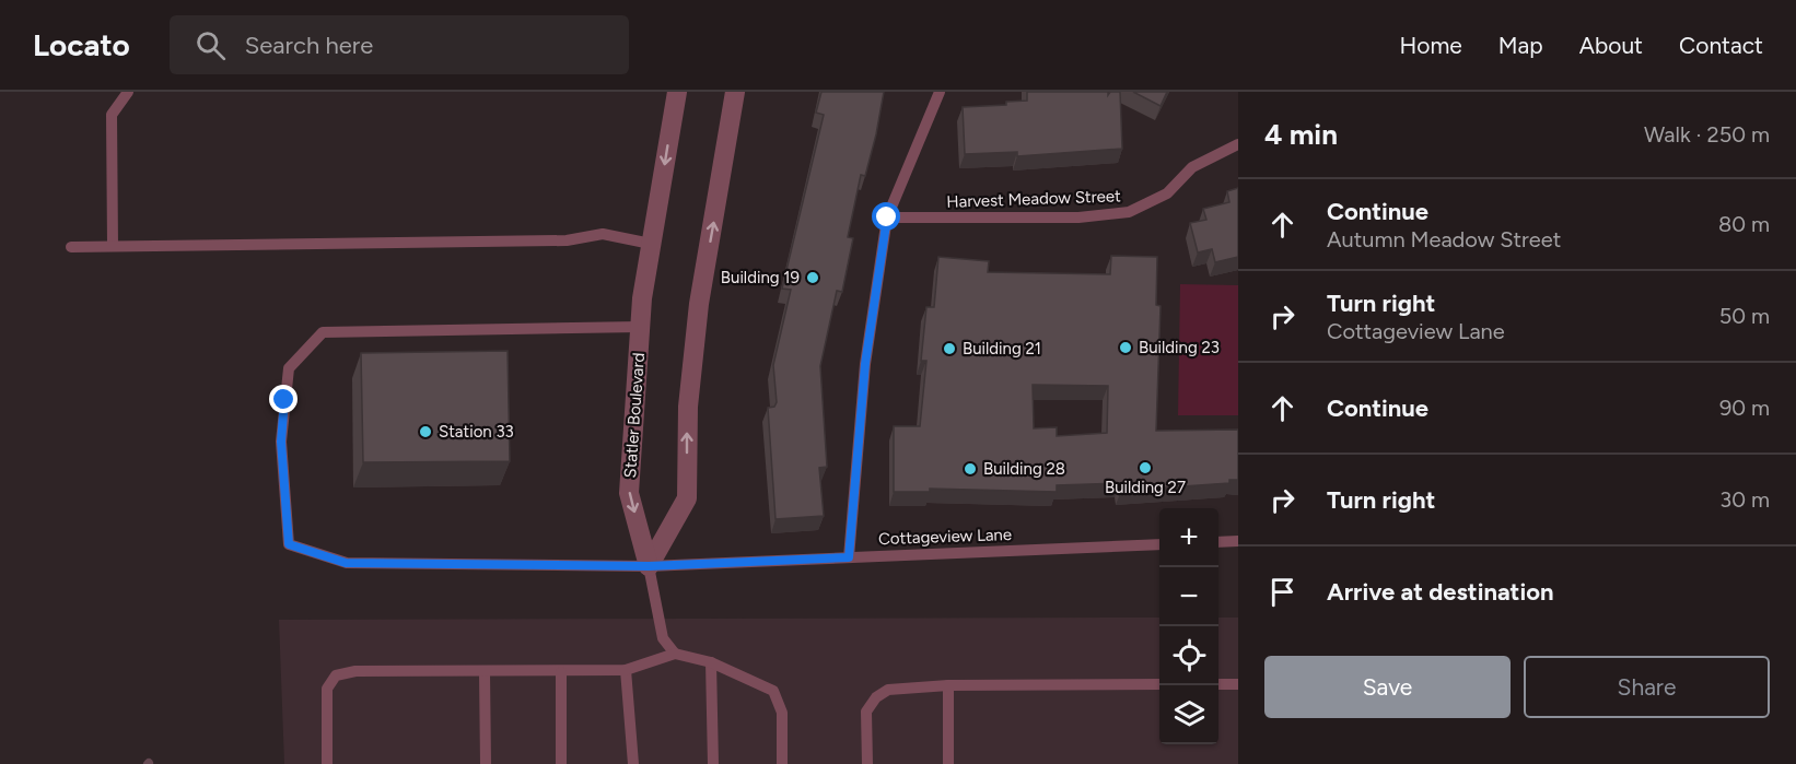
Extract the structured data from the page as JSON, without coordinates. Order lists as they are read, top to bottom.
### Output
{
  "streets": {
    "street": ["Statler Boulevard"],
    "lane": ["Harvest Meadow Street", "Cottageview Lane"]
  },
  "crossings": [
    ["Statler Boulevard", "Cottageview Lane"]
  ],
  "places": [
    "Building 19",
    "Building 23",
    "Building 21",
    "Station 33",
    "Building 27",
    "Building 28"
  ],
  "page": {
    "header": "Locato",
    "search": "Search here",
    "nav": [
      "Home",
      "Map",
      "About",
      "Contact"
    ],
    "heading": ["4 min", "Walk · 250 m"],
    "list": [
      ["Continue", "Autumn Meadow Street", "80 m"],
      ["Turn right", "Cottageview Lane", "50 m"],
      ["Continue", "90 m"],
      ["Turn right", "30 m"],
      "Arrive at destination"
    ],
    "map_buttons": ["+", "−"],
    "buttons": ["Save", "Share"]
  }
}
